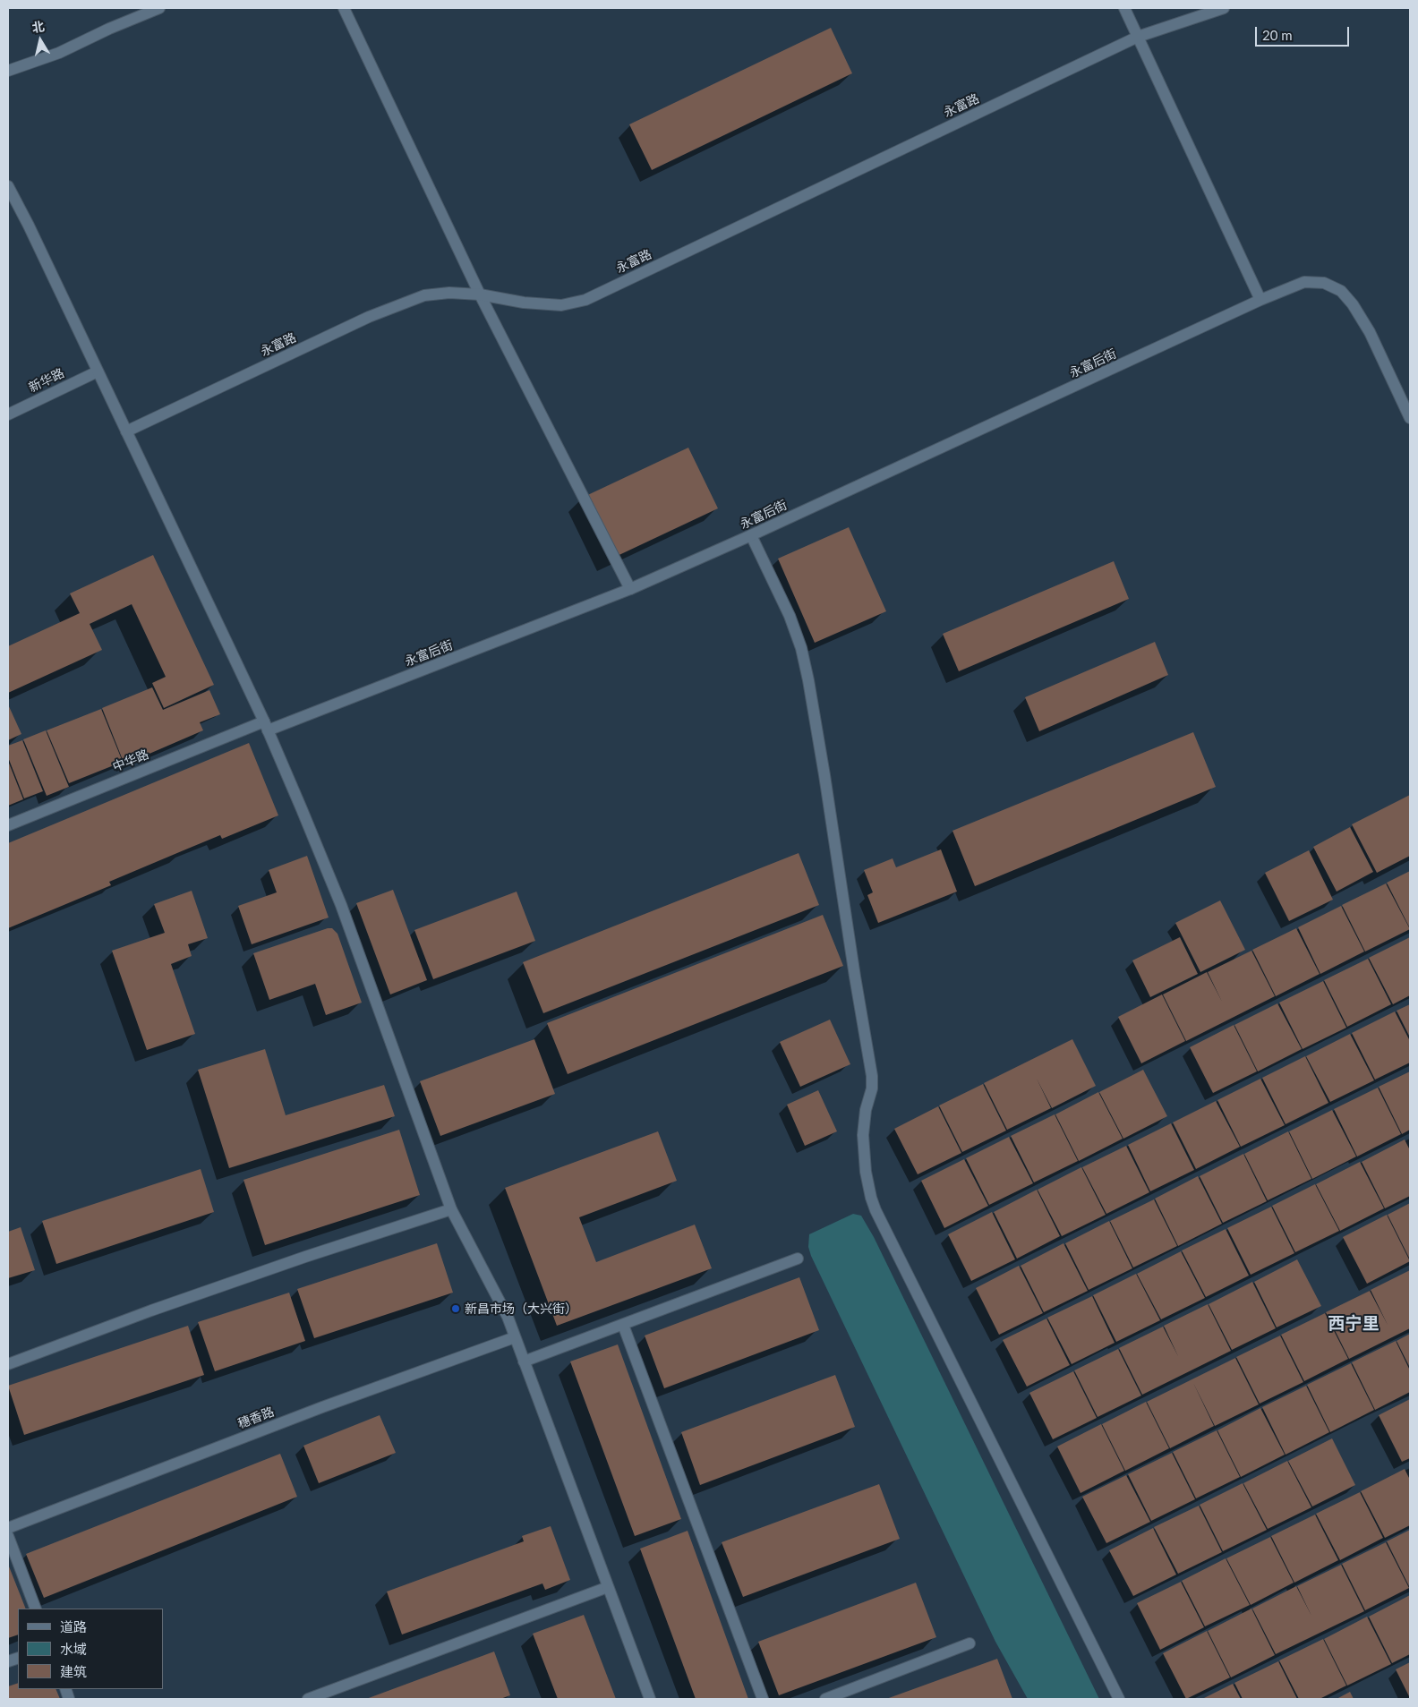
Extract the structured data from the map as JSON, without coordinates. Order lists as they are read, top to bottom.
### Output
{
  "streets": {
    "street": [
      "永富路",
      "永富后街",
      "新华路",
      "中华路",
      "穗香路"
    ]
  },
  "crossings": [
    ["永富后街", "中华路"]
  ],
  "districts": ["西宁里"],
  "places": ["新昌市场（大兴街）"],
  "legend": ["道路", "水域", "建筑"],
  "scale_bar": "20 m",
  "north": "top"
}
